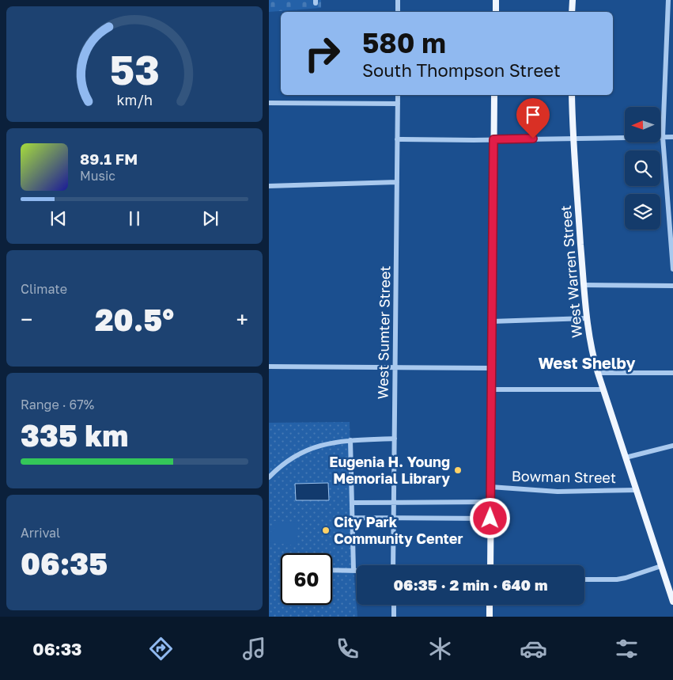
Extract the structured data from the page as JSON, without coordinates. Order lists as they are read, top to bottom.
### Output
{
  "streets": {
    "main road": ["West Warren Street"],
    "street": ["West Sumter Street", "Bowman Street"]
  },
  "crossings": [
    ["West Warren Street", "Bowman Street"]
  ],
  "districts": ["West Shelby"],
  "places": ["Eugenia H. Young Memorial Library", "City Park Community Center"],
  "north": "left",
  "page": {
    "turn": ["580 m", "South Thompson Street"],
    "song": ["89.1 FM", "Music"],
    "tile": [
      "Climate",
      ["Range · 67%", "335 km"],
      ["Arrival", "06:35"]
    ],
    "heat": ["−", "20.5°", "+"],
    "limit": "60",
    "trip": "06:35 · 2 min · 640 m",
    "tabs": "06:33",
    "gauge": ["53", "km/h"]
  }
}
